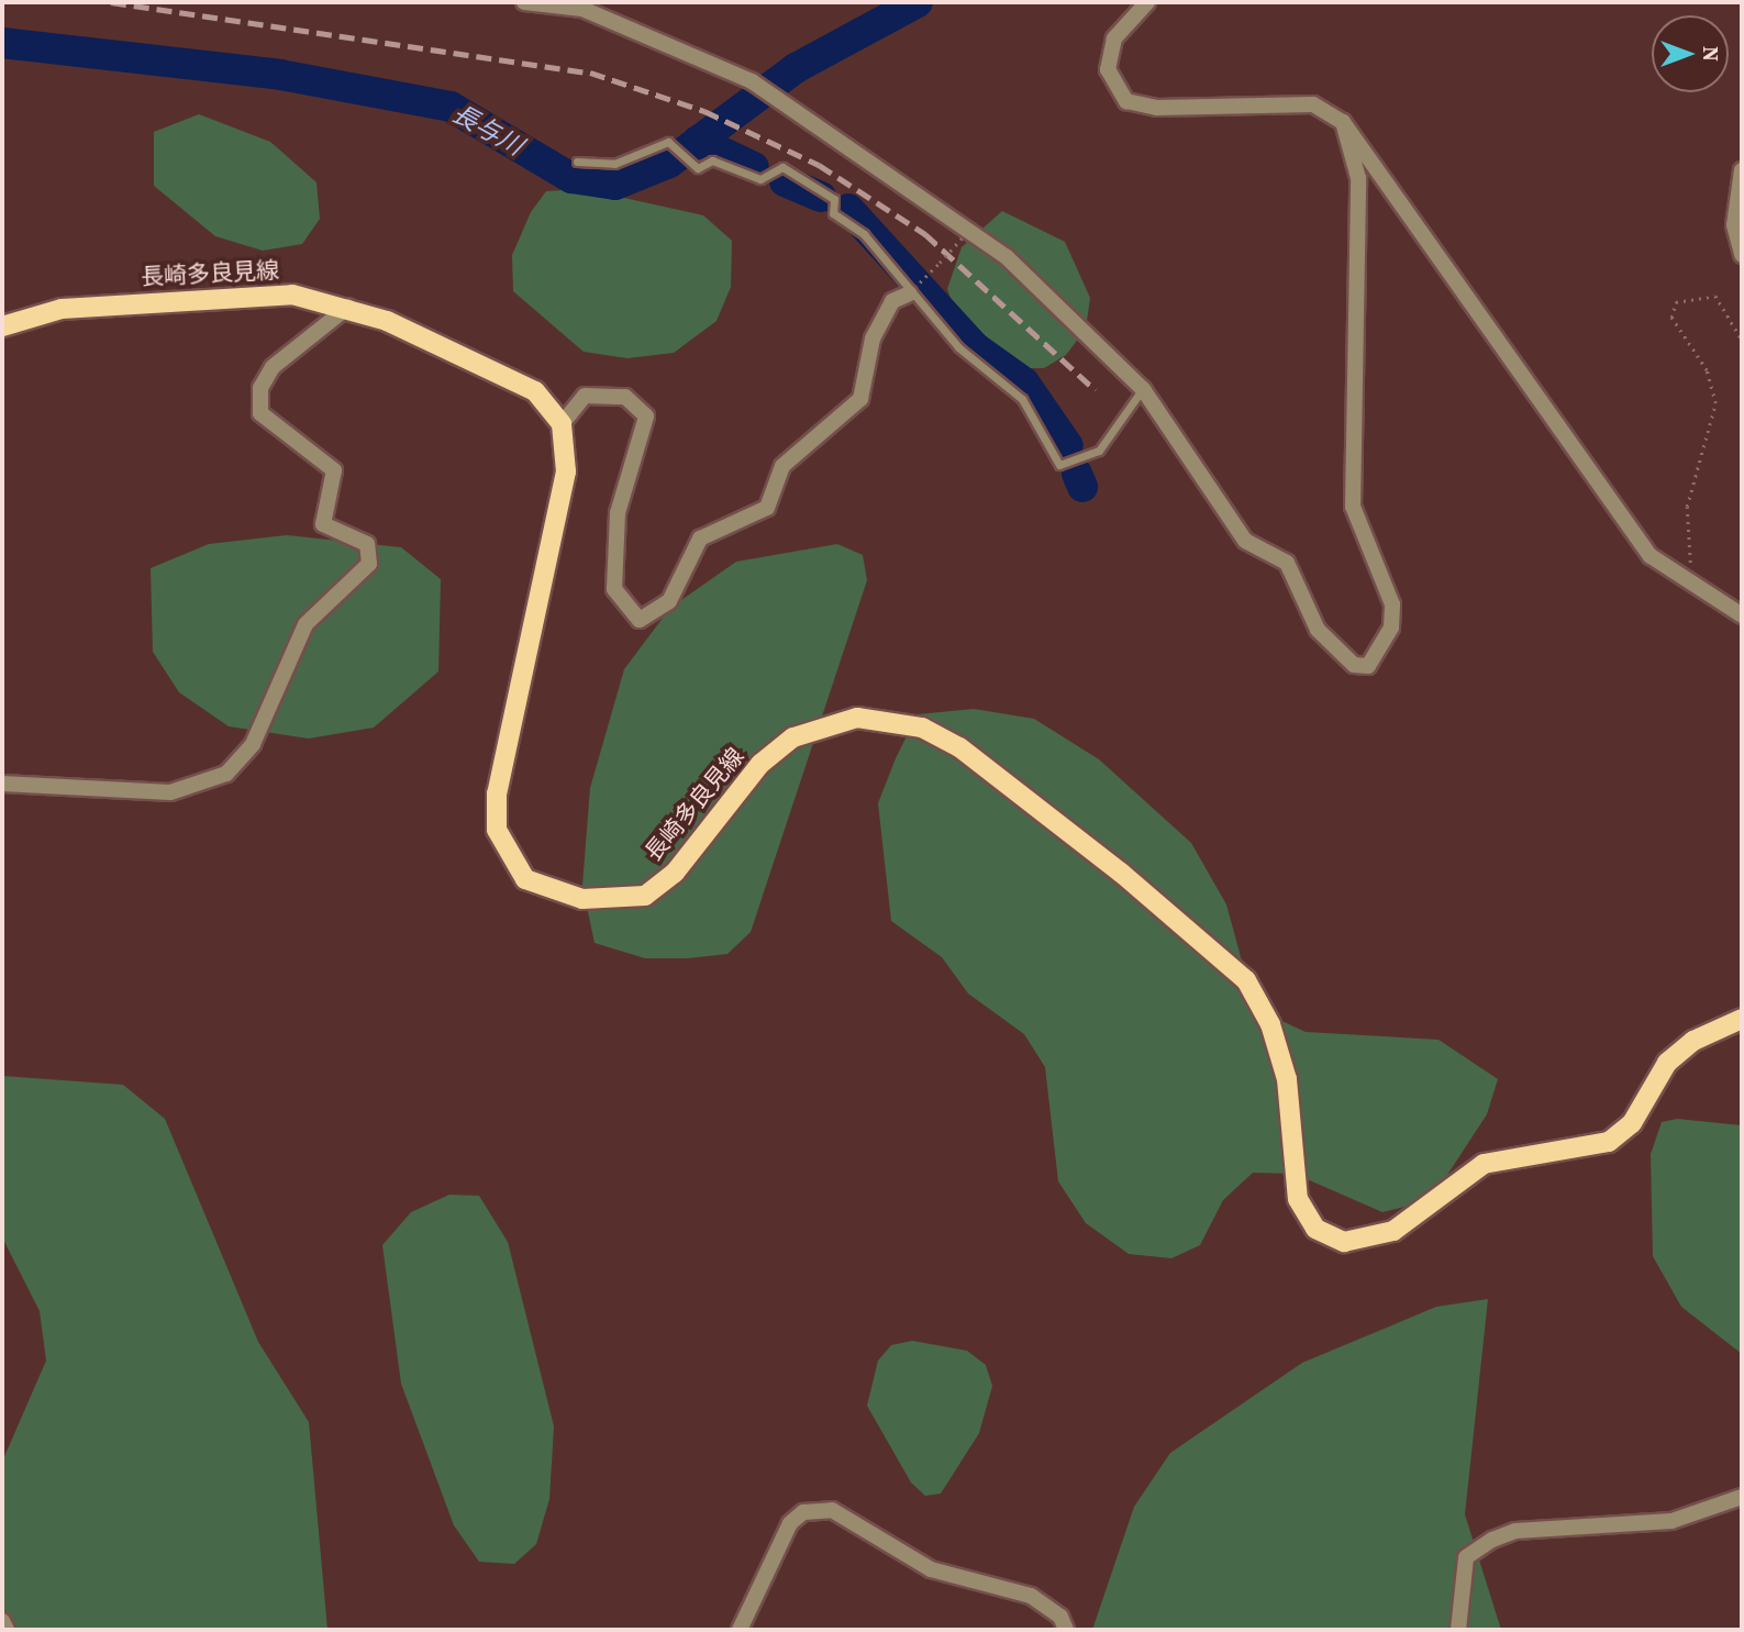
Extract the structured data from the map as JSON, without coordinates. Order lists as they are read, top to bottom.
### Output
{
  "streets": {
    "main road": ["長崎多良見線"]
  },
  "water": ["長与川"],
  "north": "right"
}
